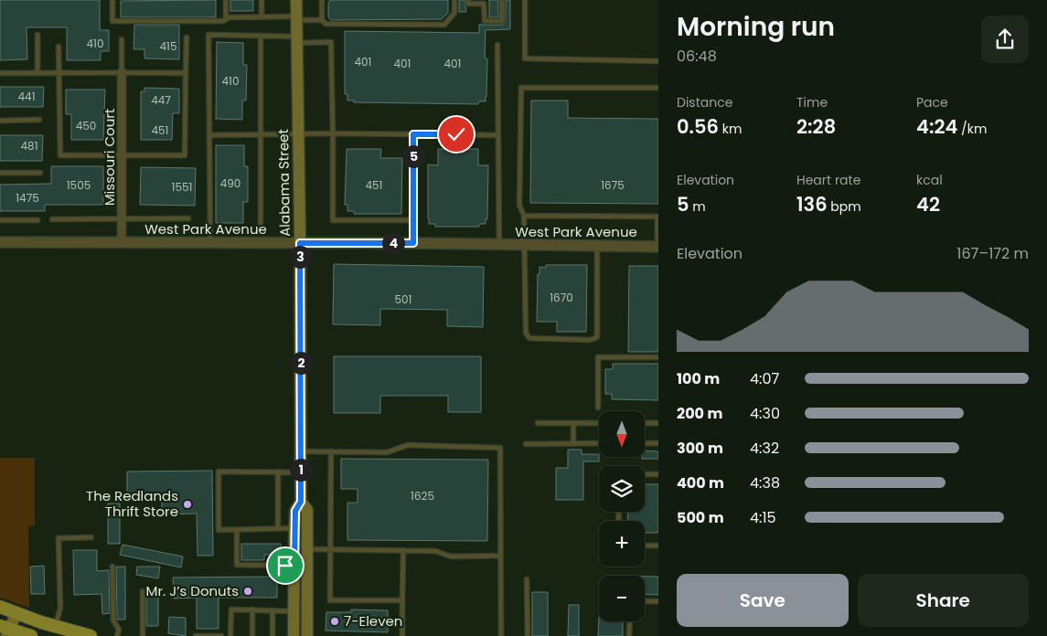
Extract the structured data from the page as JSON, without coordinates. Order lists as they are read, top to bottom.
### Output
{
  "streets": {
    "main road": ["Alabama Street"],
    "street": ["Missouri Court", "West Park Avenue"]
  },
  "crossings": [
    ["Missouri Court", "West Park Avenue"],
    ["Alabama Street", "West Park Avenue"]
  ],
  "places": ["The Redlands Thrift Store", "Mr. J’s Donuts", "7-Eleven"],
  "house_numbers": [
    "410",
    "415",
    "401",
    "401",
    "401",
    "410",
    "441",
    "447",
    "450",
    "451",
    "481",
    "490",
    "1505",
    "451",
    "1675",
    "1551",
    "1475",
    "1670",
    "501",
    "1625"
  ],
  "north": "bottom",
  "page": {
    "heading": ["Morning run", "06:48"],
    "stats": [
      ["Distance", "0.56 km"],
      ["Time", "2:28"],
      ["Pace", "4:24 /km"],
      ["Elevation", "5 m"],
      ["Heart rate", "136 bpm"],
      ["kcal", "42"]
    ],
    "pins": [
      "5",
      "4",
      "3",
      "2",
      "1"
    ],
    "chart": ["Elevation", "167–172 m"],
    "list": [
      {
        "name": "100 m",
        "note": "4:07"
      },
      {
        "name": "200 m",
        "note": "4:30"
      },
      {
        "name": "300 m",
        "note": "4:32"
      },
      {
        "name": "400 m",
        "note": "4:38"
      },
      {
        "name": "500 m",
        "note": "4:15"
      }
    ],
    "map_buttons": ["+", "−"],
    "buttons": ["Save", "Share"]
  }
}
